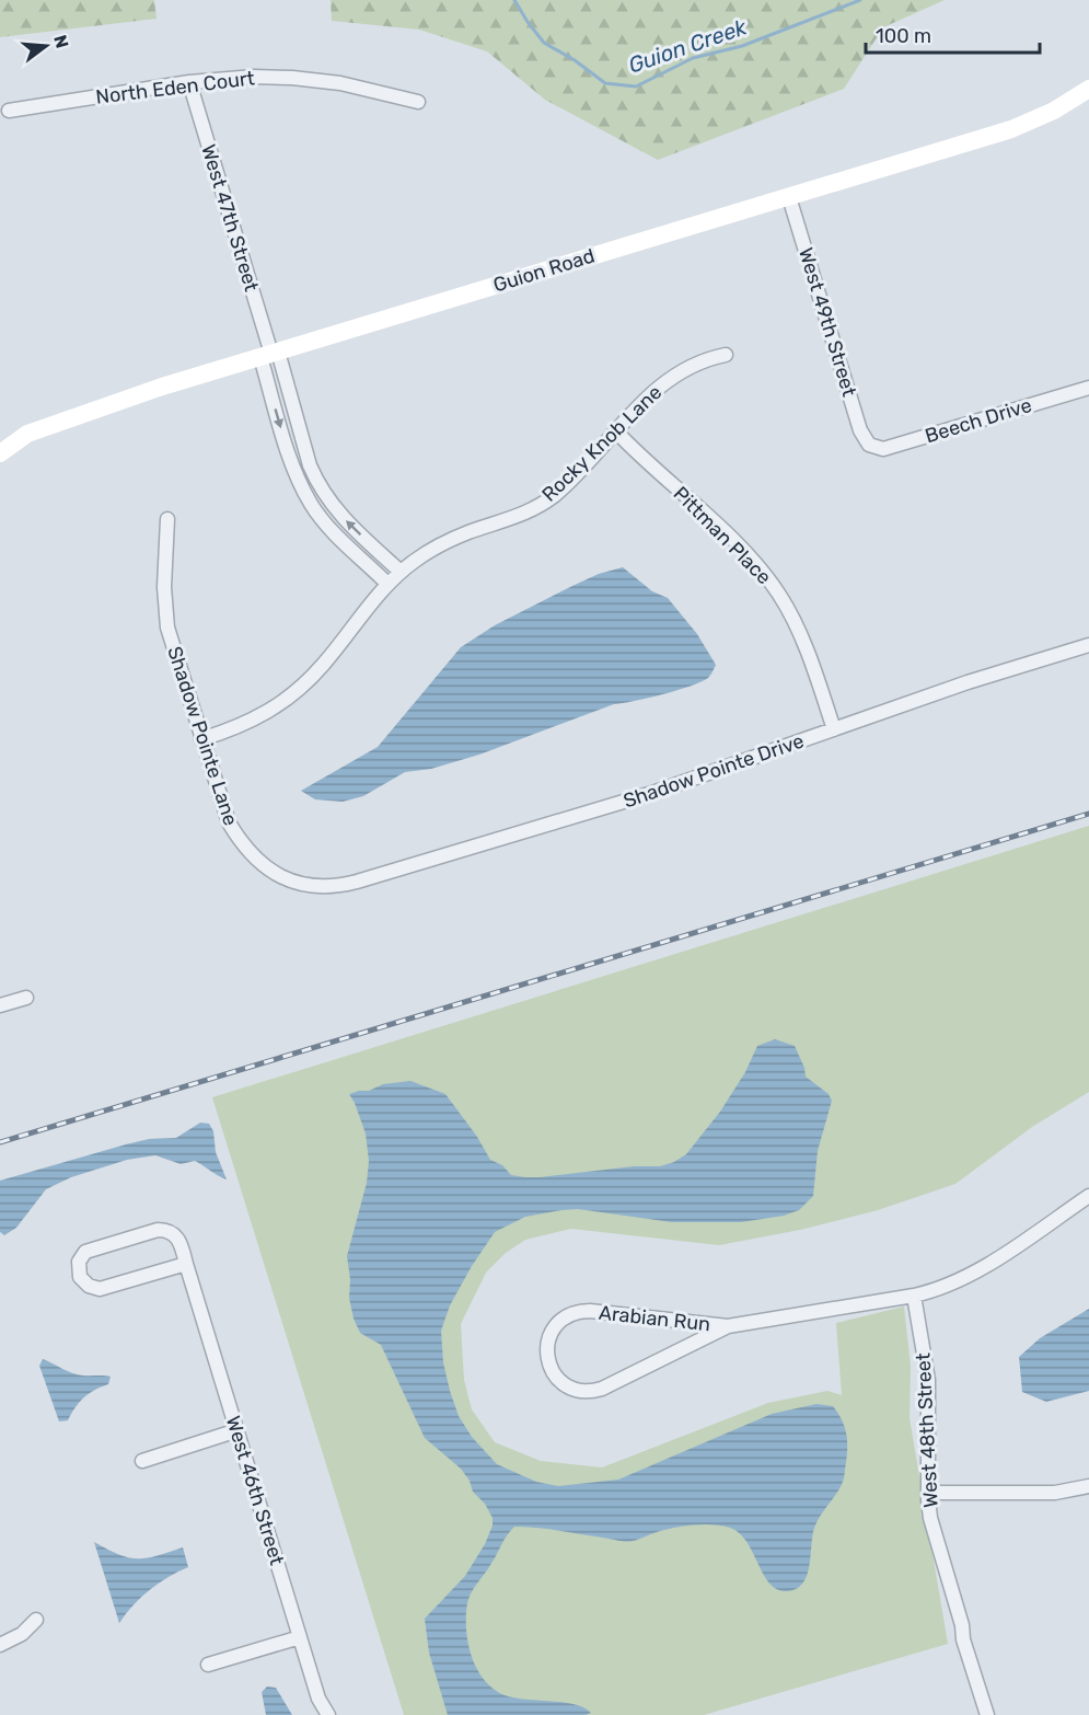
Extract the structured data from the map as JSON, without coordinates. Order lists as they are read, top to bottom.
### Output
{
  "streets": {
    "street": [
      "North Eden Court",
      "West 47th Street",
      "Guion Road",
      "West 49th Street",
      "Beech Drive",
      "Rocky Knob Lane",
      "Pittman Place",
      "Shadow Pointe Lane",
      "Shadow Pointe Drive",
      "Arabian Run",
      "West 48th Street",
      "West 46th Street"
    ]
  },
  "crossings": [
    ["North Eden Court", "West 47th Street"],
    ["West 47th Street", "Guion Road"],
    ["West 47th Street", "Rocky Knob Lane"],
    ["Guion Road", "West 49th Street"],
    ["West 49th Street", "Beech Drive"],
    ["Rocky Knob Lane", "Pittman Place"],
    ["Rocky Knob Lane", "Shadow Pointe Lane"],
    ["Pittman Place", "Shadow Pointe Drive"],
    ["Shadow Pointe Lane", "Shadow Pointe Drive"],
    ["Arabian Run", "West 48th Street"]
  ],
  "water": ["Guion Creek"],
  "scale_bar": "100 m",
  "north": "right"
}
